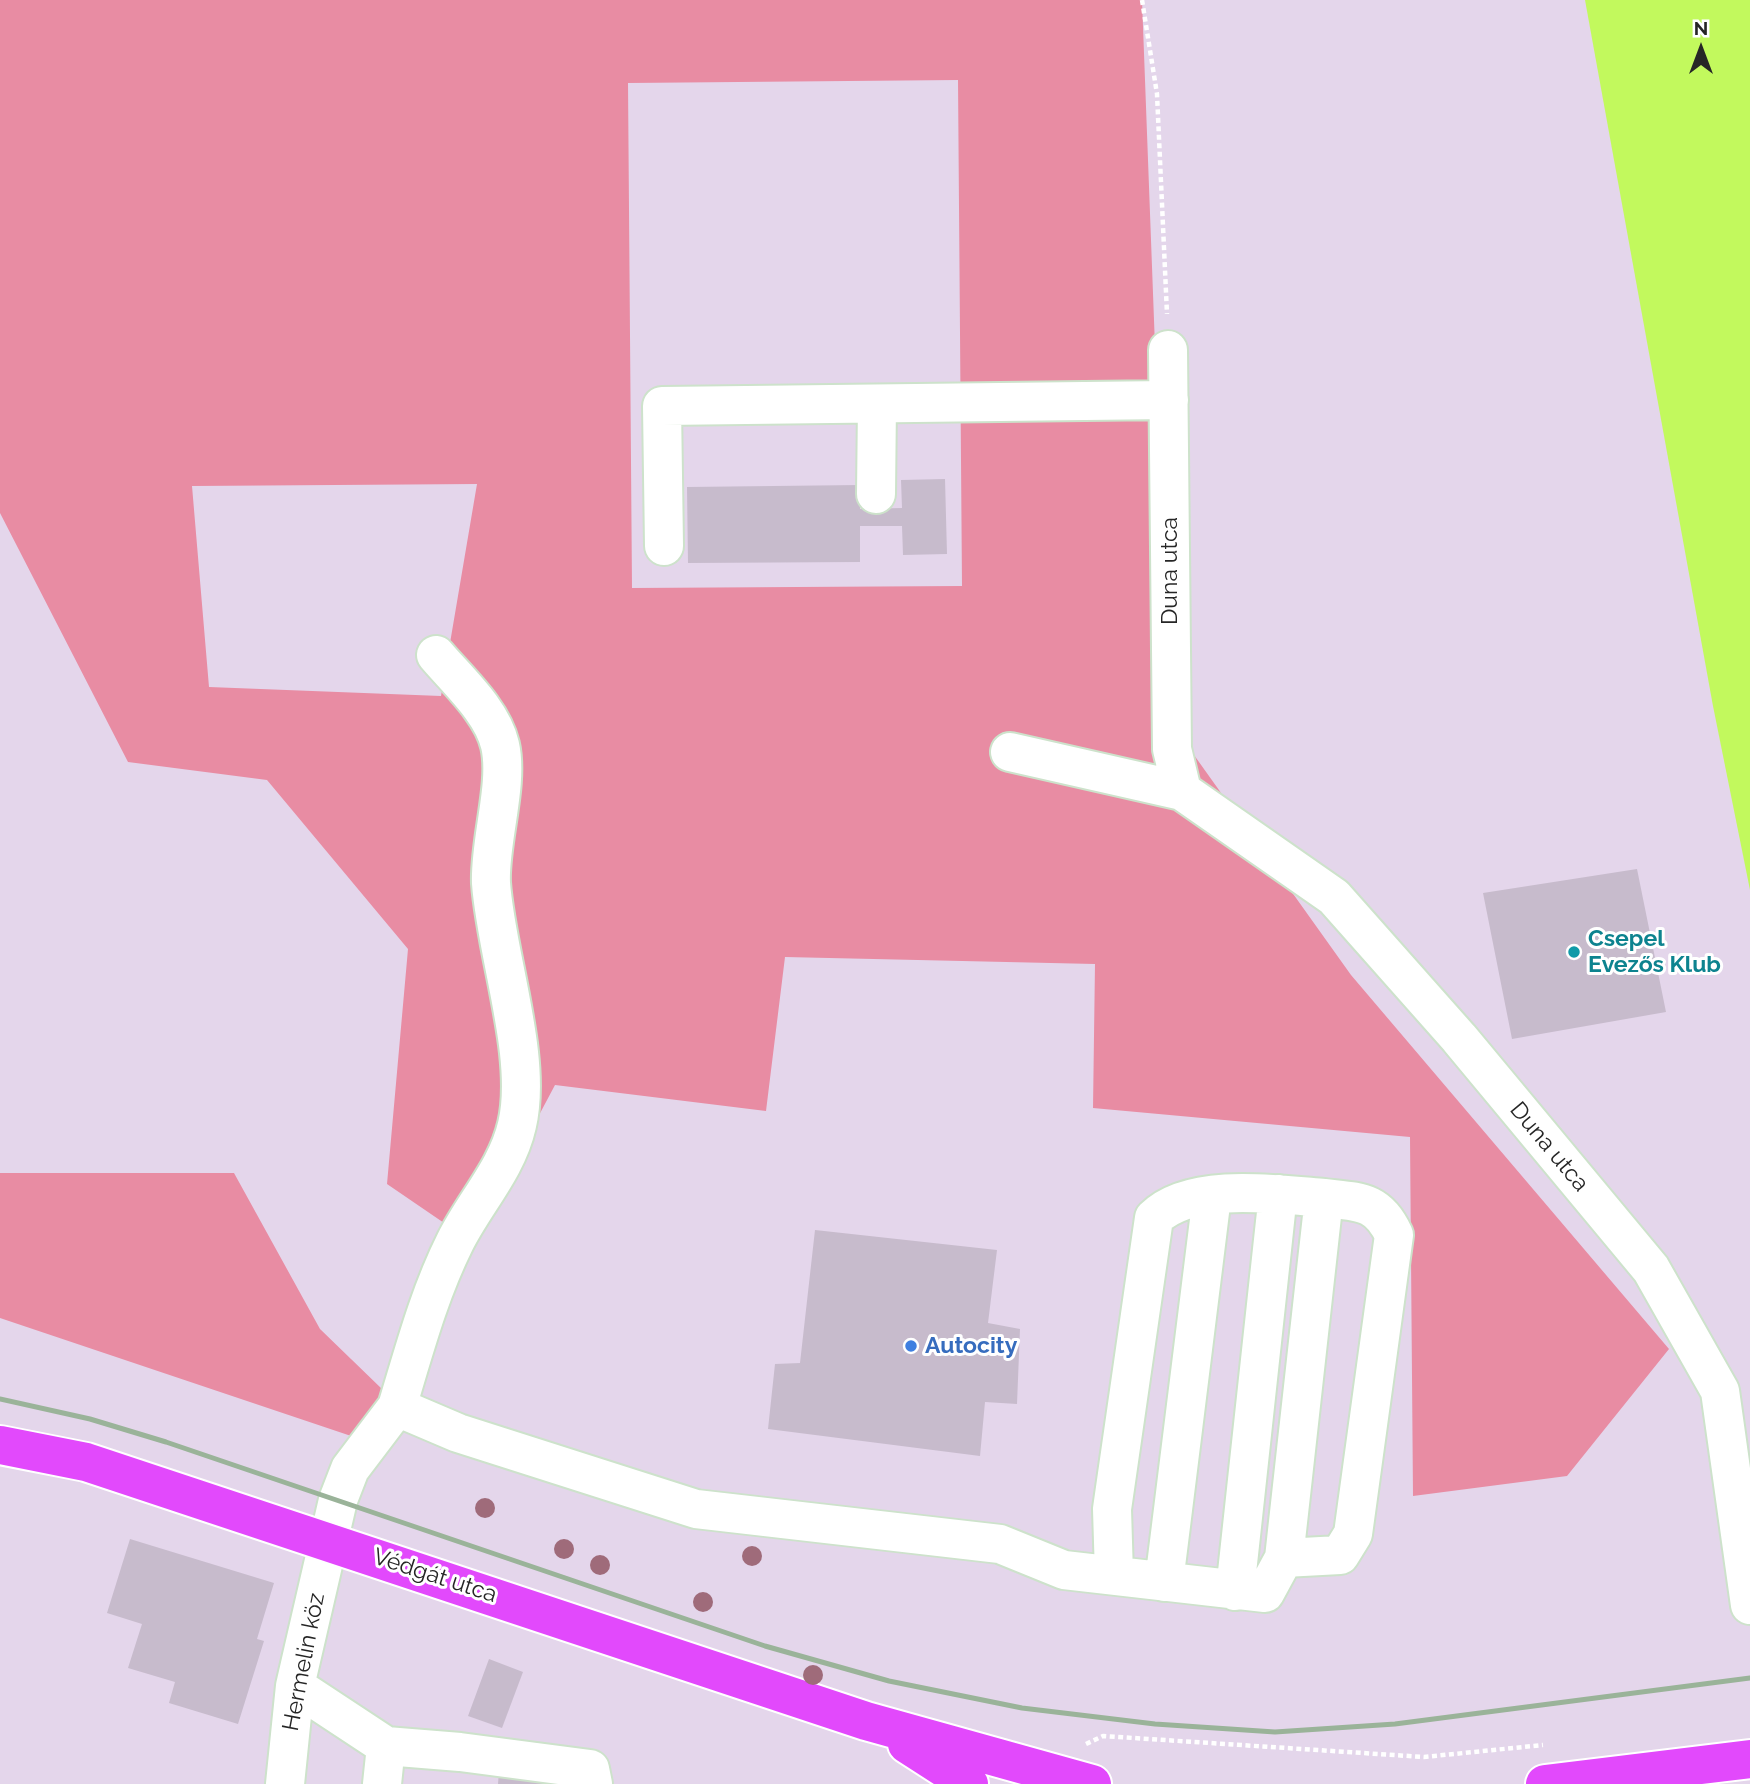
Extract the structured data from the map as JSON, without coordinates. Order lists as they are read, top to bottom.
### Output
{
  "streets": {
    "main road": ["Védgát utca"],
    "lane": ["Duna utca", "Hermelin köz"]
  },
  "crossings": [
    ["Védgát utca", "Hermelin köz"]
  ],
  "places": ["Csepel Evezős Klub", "Autocity"],
  "north": "top"
}
